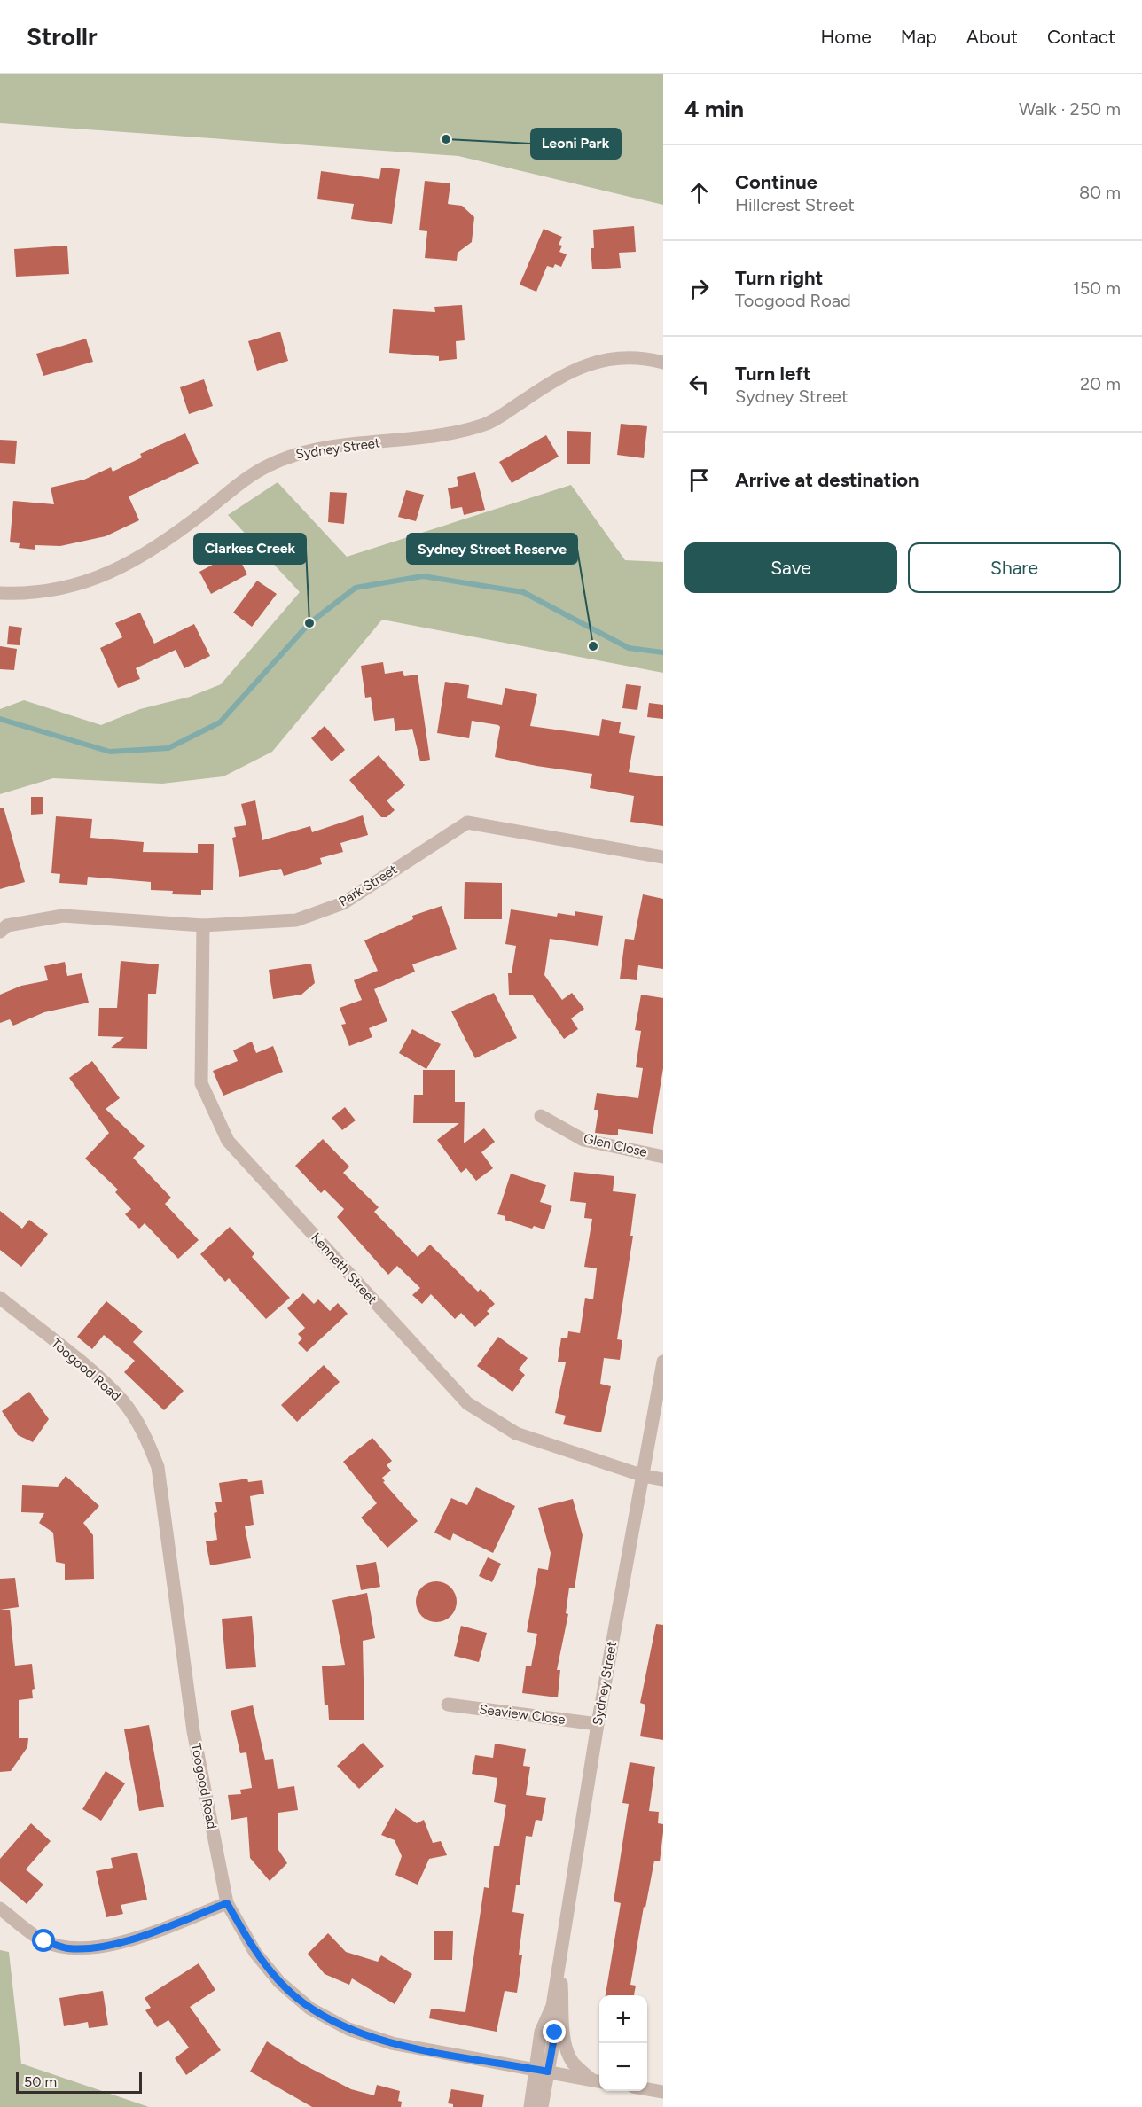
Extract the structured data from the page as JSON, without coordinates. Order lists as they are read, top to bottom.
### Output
{
  "streets": {
    "street": [
      "Sydney Street",
      "Park Street",
      "Glen Close",
      "Kenneth Street",
      "Toogood Road",
      "Seaview Close"
    ]
  },
  "crossings": [
    ["Sydney Street", "Kenneth Street"],
    ["Sydney Street", "Toogood Road"],
    ["Sydney Street", "Seaview Close"],
    ["Park Street", "Kenneth Street"]
  ],
  "places": ["Leoni Park", "Clarkes Creek", "Sydney Street Reserve"],
  "scale_bar": "50 m",
  "page": {
    "header": "Strollr",
    "nav": [
      "Home",
      "Map",
      "About",
      "Contact"
    ],
    "heading": ["4 min", "Walk · 250 m"],
    "list": [
      ["Continue", "Hillcrest Street", "80 m"],
      ["Turn right", "Toogood Road", "150 m"],
      ["Turn left", "Sydney Street", "20 m"],
      "Arrive at destination"
    ],
    "buttons": ["Save", "Share"],
    "map_buttons": ["+", "−"],
    "scale": "50 m"
  }
}
